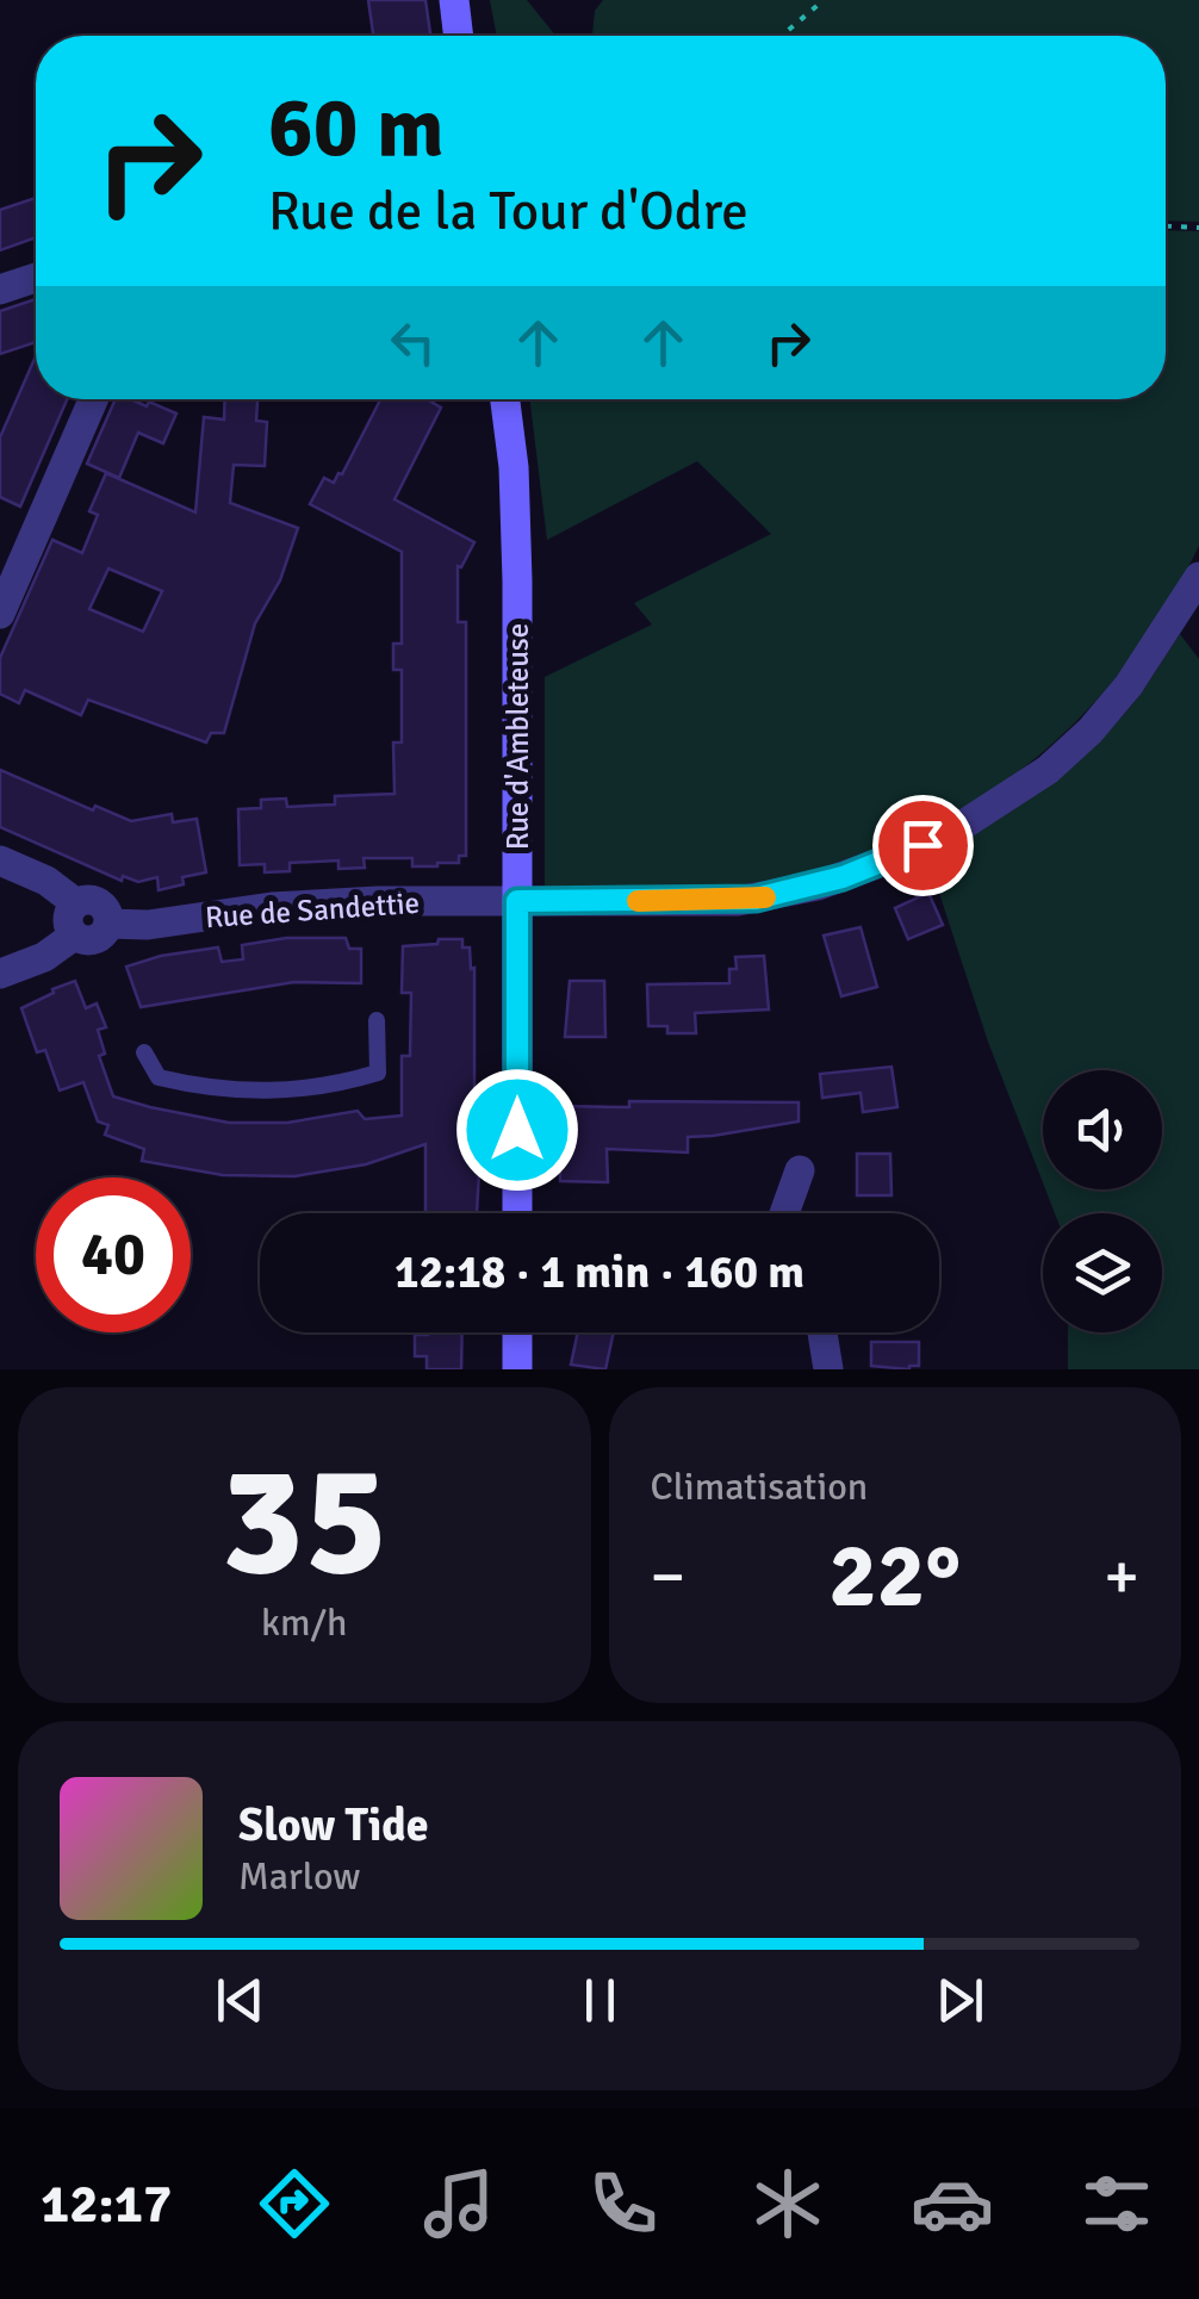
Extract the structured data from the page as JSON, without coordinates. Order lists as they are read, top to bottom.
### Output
{
  "streets": {
    "street": ["Rue d'Ambleteuse", "Rue de Sandettie"]
  },
  "crossings": [
    ["Rue d'Ambleteuse", "Rue de Sandettie"]
  ],
  "page": {
    "turn": ["60 m", "Rue de la Tour d'Odre"],
    "limit": "40",
    "trip": "12:18 · 1 min · 160 m",
    "tile": [
      ["35", "km/h"],
      "Climatisation"
    ],
    "heat": ["−", "22°", "+"],
    "song": ["Slow Tide", "Marlow"],
    "tabs": "12:17"
  }
}
